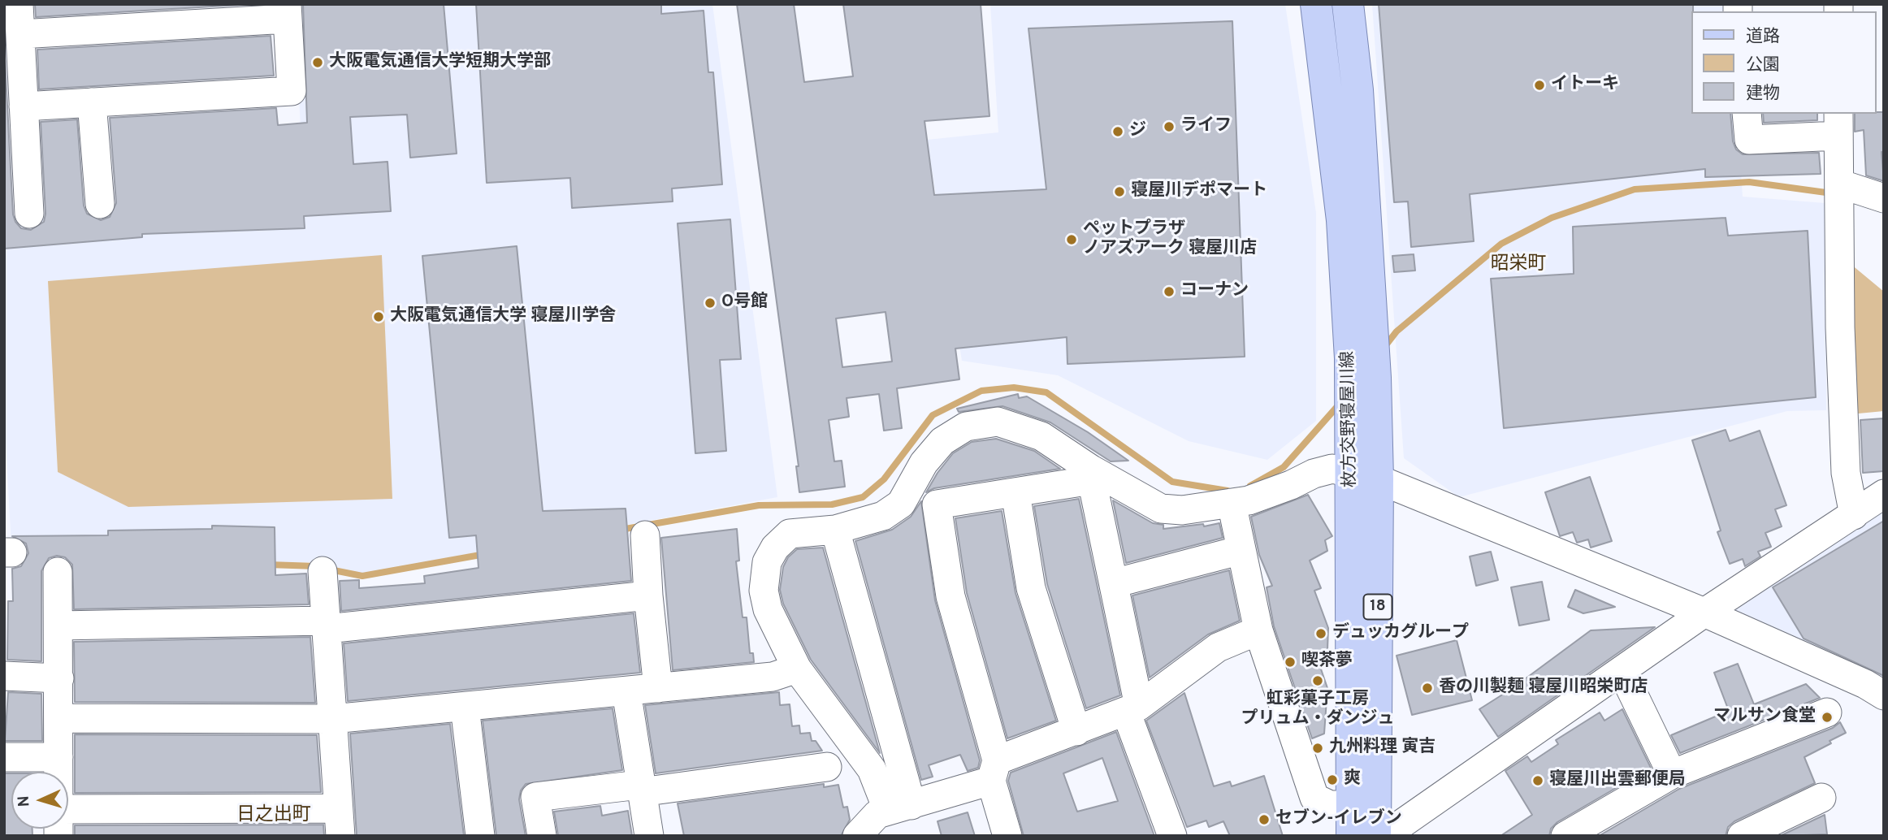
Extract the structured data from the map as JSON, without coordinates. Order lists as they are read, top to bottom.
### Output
{
  "streets": {
    "main road": ["枚方交野寝屋川線", "18"]
  },
  "districts": ["昭栄町", "日之出町"],
  "places": [
    "大阪電気通信大学短期大学部",
    "イトーキ",
    "ライフ",
    "ジ",
    "寝屋川デポマート",
    "ペットプラザ ノアズアーク 寝屋川店",
    "コーナン",
    "O号館",
    "大阪電気通信大学 寝屋川学舎",
    "デュッカグループ",
    "喫茶夢",
    "虹彩菓子工房 プリュム・ダンジュ",
    "香の川製麺 寝屋川昭栄町店",
    "マルサン食堂",
    "九州料理 寅吉",
    "爽",
    "寝屋川出雲郵便局",
    "セブン-イレブン"
  ],
  "legend": ["道路", "公園", "建物"],
  "north": "left"
}
